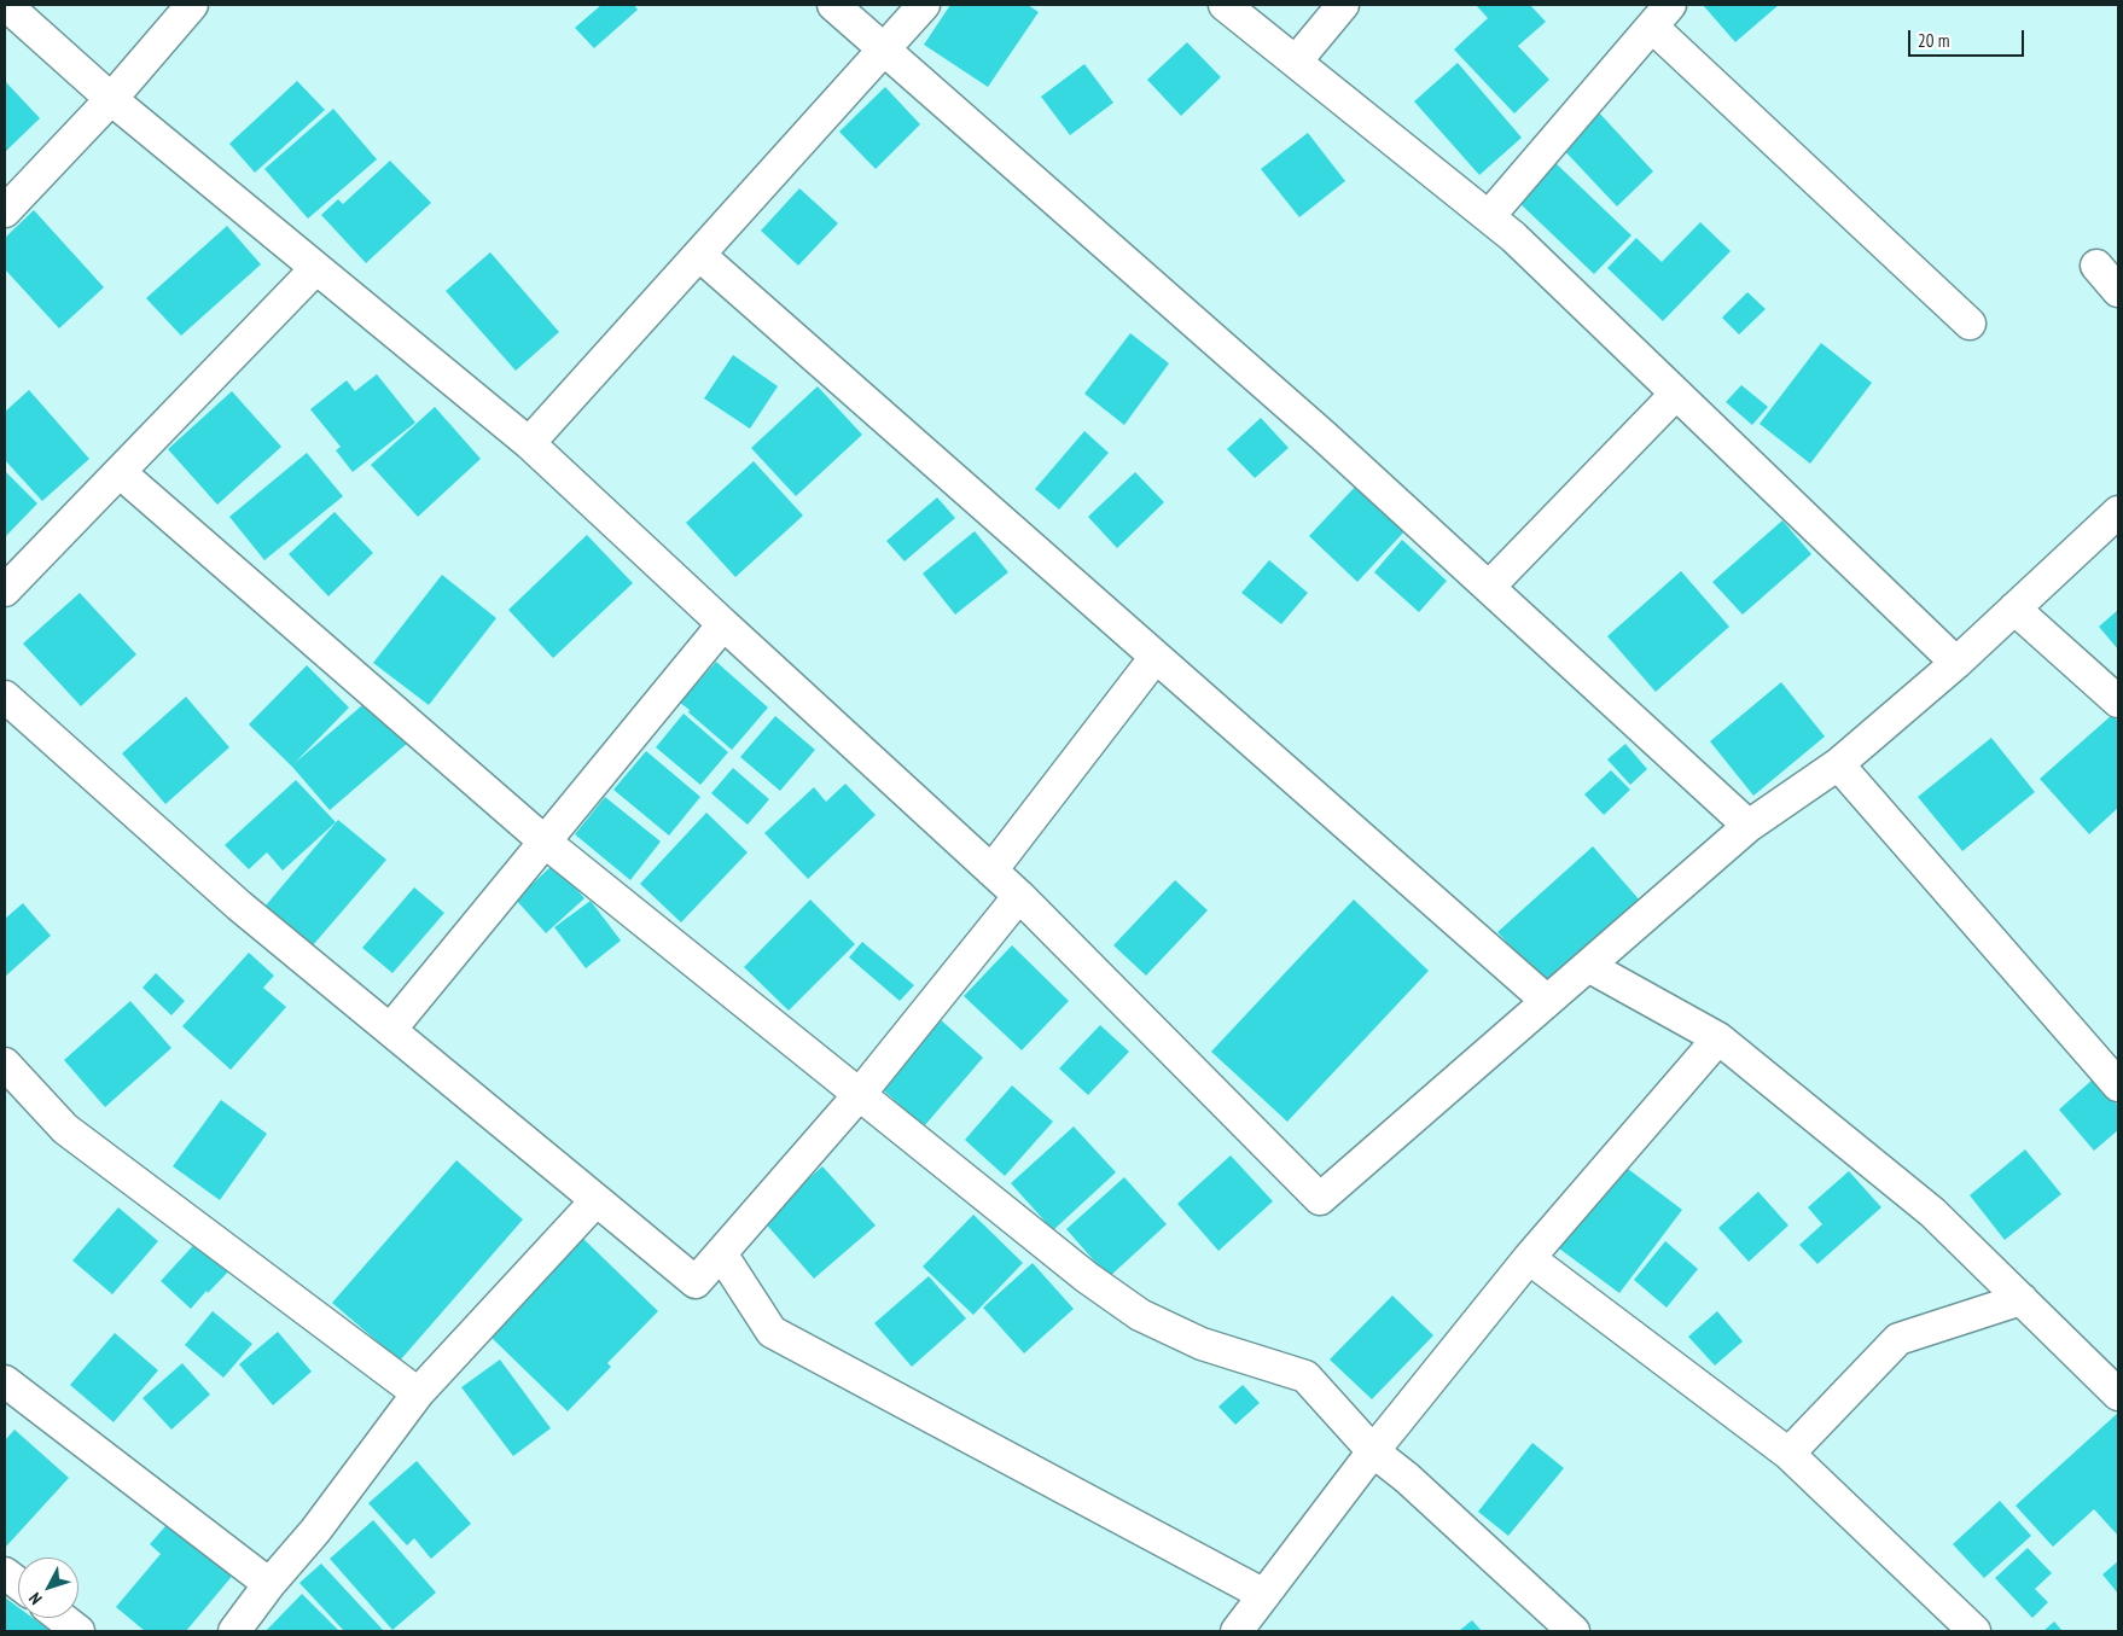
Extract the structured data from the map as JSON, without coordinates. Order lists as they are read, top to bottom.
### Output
{
  "scale_bar": "20 m",
  "north": "bottom left"
}
